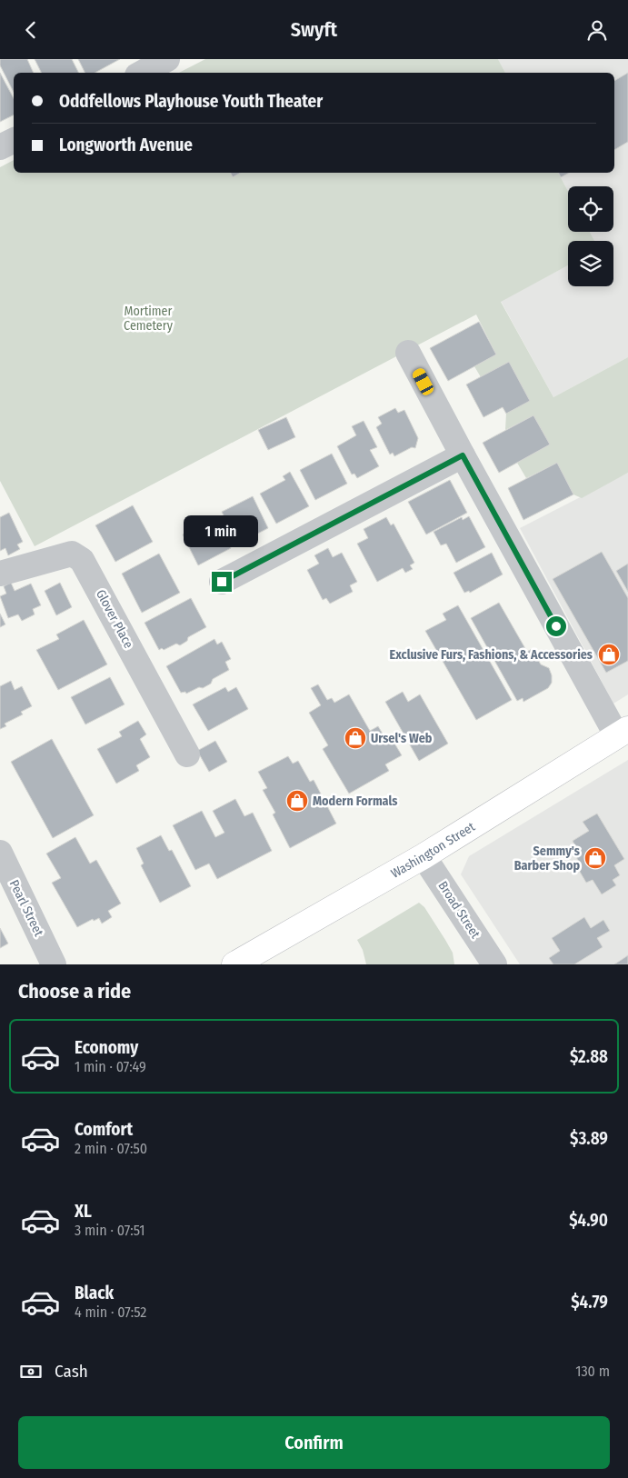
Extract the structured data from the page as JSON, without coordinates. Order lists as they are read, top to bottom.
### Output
{
  "streets": {
    "highway": ["Washington Street"],
    "street": ["Glover Place", "Pearl Street", "Broad Street"]
  },
  "crossings": [
    ["Washington Street", "Broad Street"]
  ],
  "parks": ["Mortimer Cemetery"],
  "places": {
    "shop": [
      "Exclusive Furs, Fashions, & Accessories",
      "Ursel's Web",
      "Modern Formals",
      "Semmy's Barber Shop"
    ]
  },
  "page": {
    "header": "Swyft",
    "banner": ["Oddfellows Playhouse Youth Theater", "Longworth Avenue"],
    "bubble": "1 min",
    "heading": "Choose a ride",
    "list": [
      {
        "name": "Economy",
        "note": "1 min · 07:49",
        "value": "$2.88"
      },
      {
        "name": "Comfort",
        "note": "2 min · 07:50",
        "value": "$3.89"
      },
      {
        "name": "XL",
        "note": "3 min · 07:51",
        "value": "$4.90"
      },
      {
        "name": "Black",
        "note": "4 min · 07:52",
        "value": "$4.79"
      }
    ],
    "pay": ["Cash", "130 m"],
    "buttons": "Confirm"
  }
}
